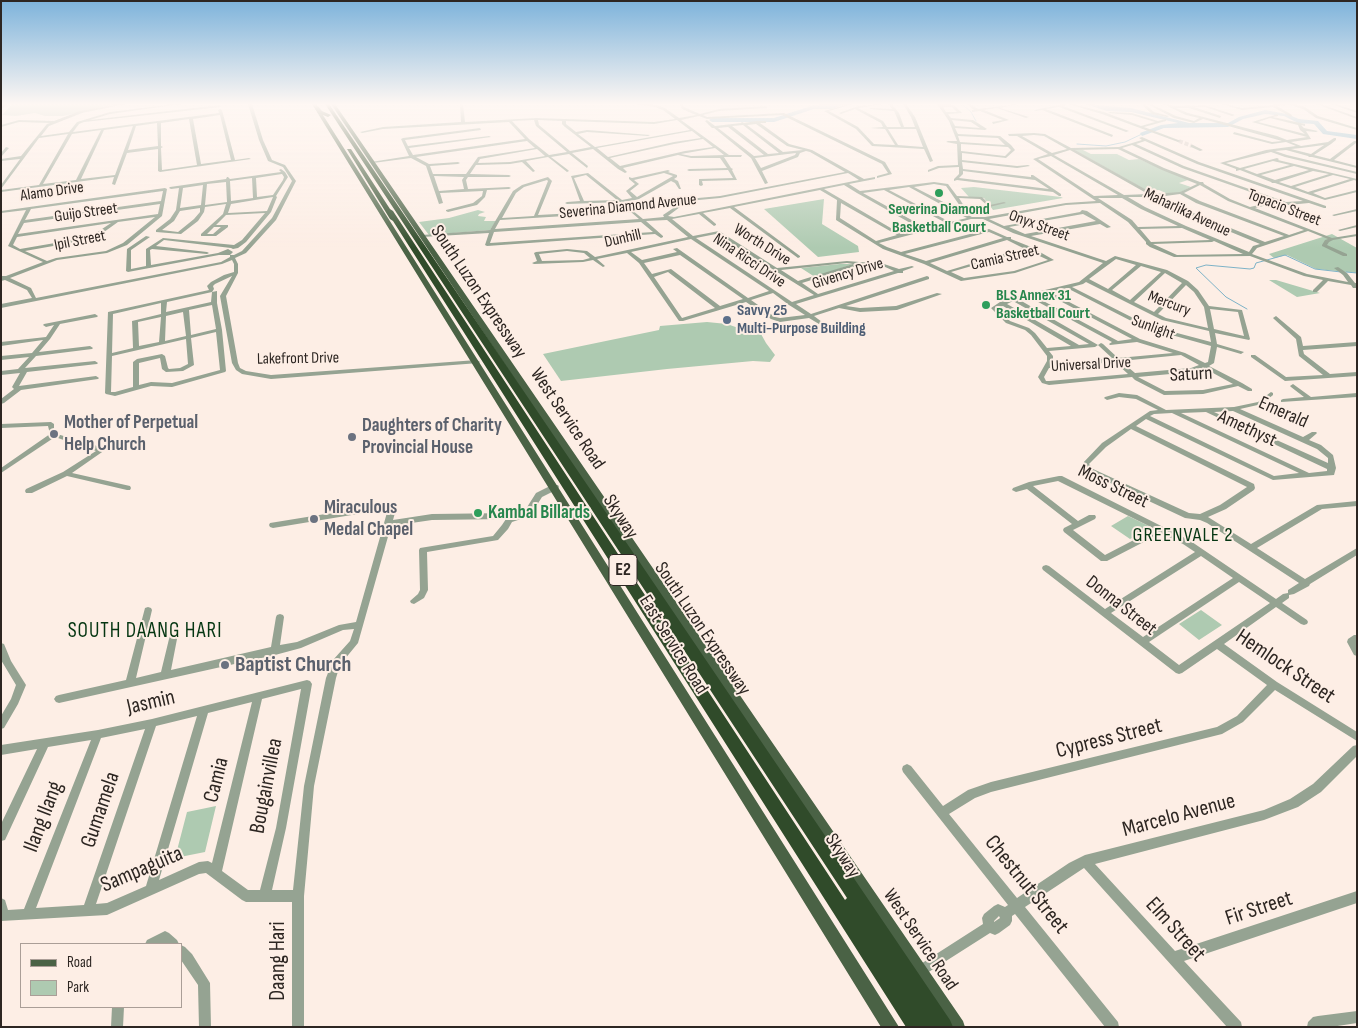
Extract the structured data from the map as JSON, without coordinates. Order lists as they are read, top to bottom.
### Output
{
  "streets": {
    "highway": ["South Luzon Expressway", "Skyway", "E2"],
    "main road": ["West Service Road", "East Service Road"],
    "street": [
      "Alamo Drive",
      "Severina Diamond Avenue",
      "Topacio Street",
      "Guijo Street",
      "Maharlika Avenue",
      "Onyx Street",
      "Dunhill",
      "Ipil Street",
      "Worth Drive",
      "Camia Street",
      "Nina Ricci Drive",
      "Givency Drive",
      "Mercury",
      "Sunlight",
      "Lakefront Drive",
      "Universal Drive",
      "Saturn",
      "Emerald",
      "Amethyst",
      "Moss Street",
      "Donna Street",
      "Hemlock Street",
      "Jasmin",
      "Cypress Street",
      "Camia",
      "Bougainvillea",
      "Gumamela",
      "Marcelo Avenue",
      "Ilang Ilang",
      "Sampaguita",
      "Chestnut Street",
      "Fir Street",
      "Elm Street",
      "Daang Hari"
    ]
  },
  "crossings": [
    ["Severina Diamond Avenue", "Nina Ricci Drive"],
    ["Severina Diamond Avenue", "West Service Road"],
    ["Guijo Street", "Ipil Street"],
    ["Dunhill", "Worth Drive"],
    ["Dunhill", "Nina Ricci Drive"],
    ["Worth Drive", "Givency Drive"],
    ["Nina Ricci Drive", "Givency Drive"],
    ["Sunlight", "Universal Drive"],
    ["Sunlight", "Saturn"],
    ["Lakefront Drive", "East Service Road"],
    ["Universal Drive", "Saturn"],
    ["West Service Road", "Marcelo Avenue"],
    ["Donna Street", "Hemlock Street"],
    ["Hemlock Street", "Cypress Street"],
    ["Jasmin", "Camia"],
    ["Jasmin", "Bougainvillea"],
    ["Jasmin", "Gumamela"],
    ["Jasmin", "Ilang Ilang"],
    ["Cypress Street", "Chestnut Street"],
    ["Camia", "Sampaguita"],
    ["Gumamela", "Sampaguita"],
    ["Marcelo Avenue", "Chestnut Street"],
    ["Marcelo Avenue", "Elm Street"],
    ["Ilang Ilang", "Sampaguita"],
    ["Fir Street", "Elm Street"]
  ],
  "districts": ["GREENVALE 2", "SOUTH DAANG HARI"],
  "places": [
    "Severina Diamond Basketball Court",
    "BLS Annex 31 Basketball Court",
    "Savvy 25 Multi-Purpose Building",
    "Mother of Perpetual Help Church",
    "Daughters of Charity Provincial House",
    "Kambal Billards",
    "Miraculous Medal Chapel",
    "Baptist Church"
  ],
  "legend": ["Road", "Park"]
}
